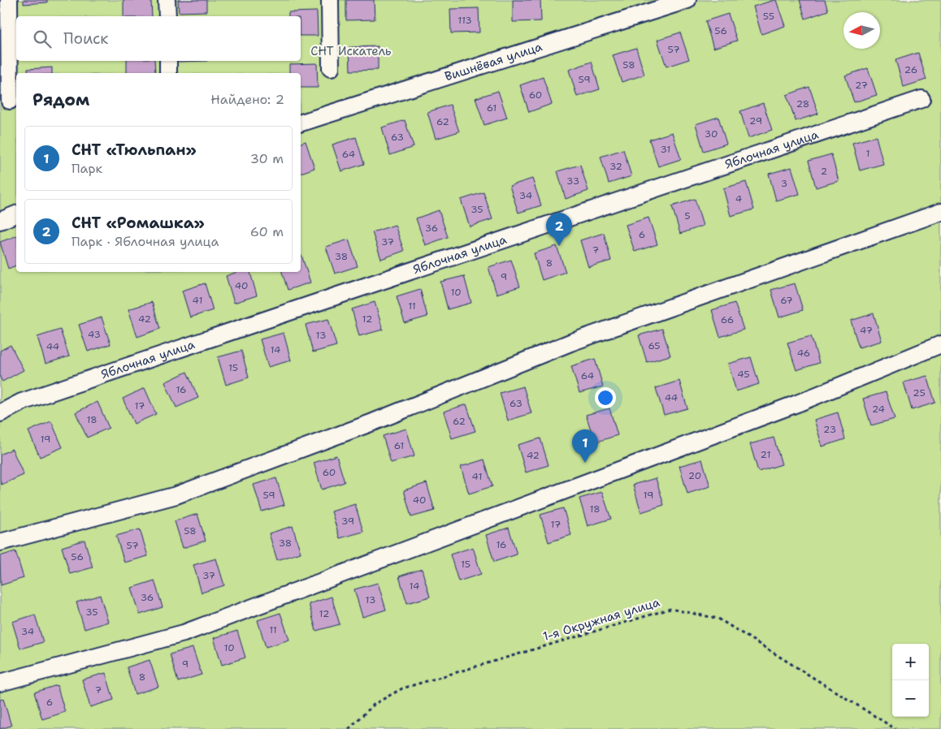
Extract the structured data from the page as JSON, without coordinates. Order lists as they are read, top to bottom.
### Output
{
  "streets": {
    "street": ["Вишнёвая улица", "Яблочная улица"],
    "path": ["1-я Окружная улица"]
  },
  "parks": ["СНТ Искатель"],
  "house_numbers": [
    "55",
    "113",
    "56",
    "57",
    "58",
    "26",
    "59",
    "27",
    "60",
    "28",
    "61",
    "29",
    "62",
    "30",
    "63",
    "31",
    "1",
    "64",
    "32",
    "2",
    "33",
    "3",
    "34",
    "4",
    "35",
    "5",
    "36",
    "6",
    "37",
    "7",
    "38",
    "8",
    "9",
    "40",
    "10",
    "41",
    "67",
    "11",
    "42",
    "12",
    "66",
    "47",
    "43",
    "13",
    "65",
    "44",
    "14",
    "46",
    "15",
    "45",
    "64",
    "16",
    "25",
    "44",
    "63",
    "17",
    "24",
    "18",
    "62",
    "23",
    "19",
    "61",
    "21",
    "42",
    "60",
    "20",
    "41",
    "59",
    "19",
    "40",
    "18",
    "39",
    "17",
    "58",
    "38",
    "16",
    "57",
    "56",
    "15",
    "37",
    "14",
    "36",
    "13",
    "35",
    "12",
    "11",
    "34",
    "10",
    "9",
    "8",
    "7",
    "6"
  ],
  "north": "left",
  "page": {
    "search": "Поиск",
    "heading": ["Рядом", "Найдено: 2"],
    "list": [
      {
        "mark": "1",
        "name": "СНТ «Тюльпан»",
        "note": "Парк",
        "value": "30 m"
      },
      {
        "mark": "2",
        "name": "СНТ «Ромашка»",
        "note": "Парк · Яблочная улица",
        "value": "60 m"
      }
    ],
    "pins": ["2", "1"],
    "map_buttons": ["+", "−"]
  }
}
